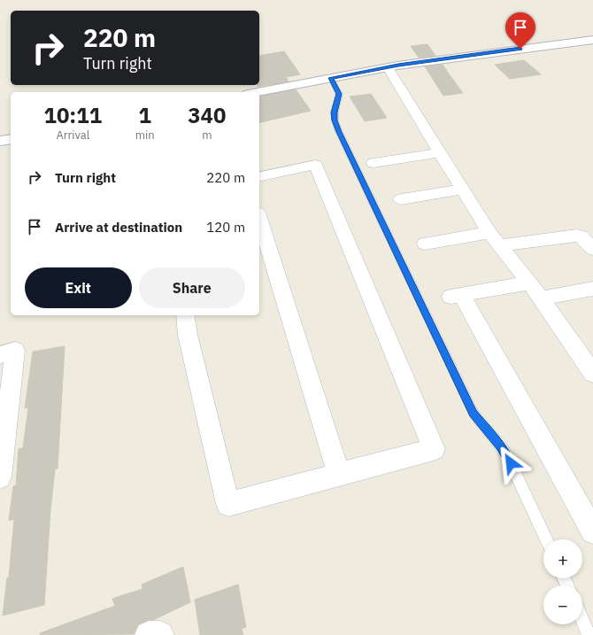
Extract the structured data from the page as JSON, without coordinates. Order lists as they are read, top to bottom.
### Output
{
  "page": {
    "turn": ["220 m", "Turn right"],
    "eta": [
      "10:11",
      "Arrival",
      "1",
      "min",
      "340",
      "m"
    ],
    "list": [
      {
        "name": "Turn right",
        "value": "220 m"
      },
      {
        "name": "Arrive at destination",
        "value": "120 m"
      }
    ],
    "buttons": ["Exit", "Share"],
    "map_buttons": ["+", "−"]
  }
}
